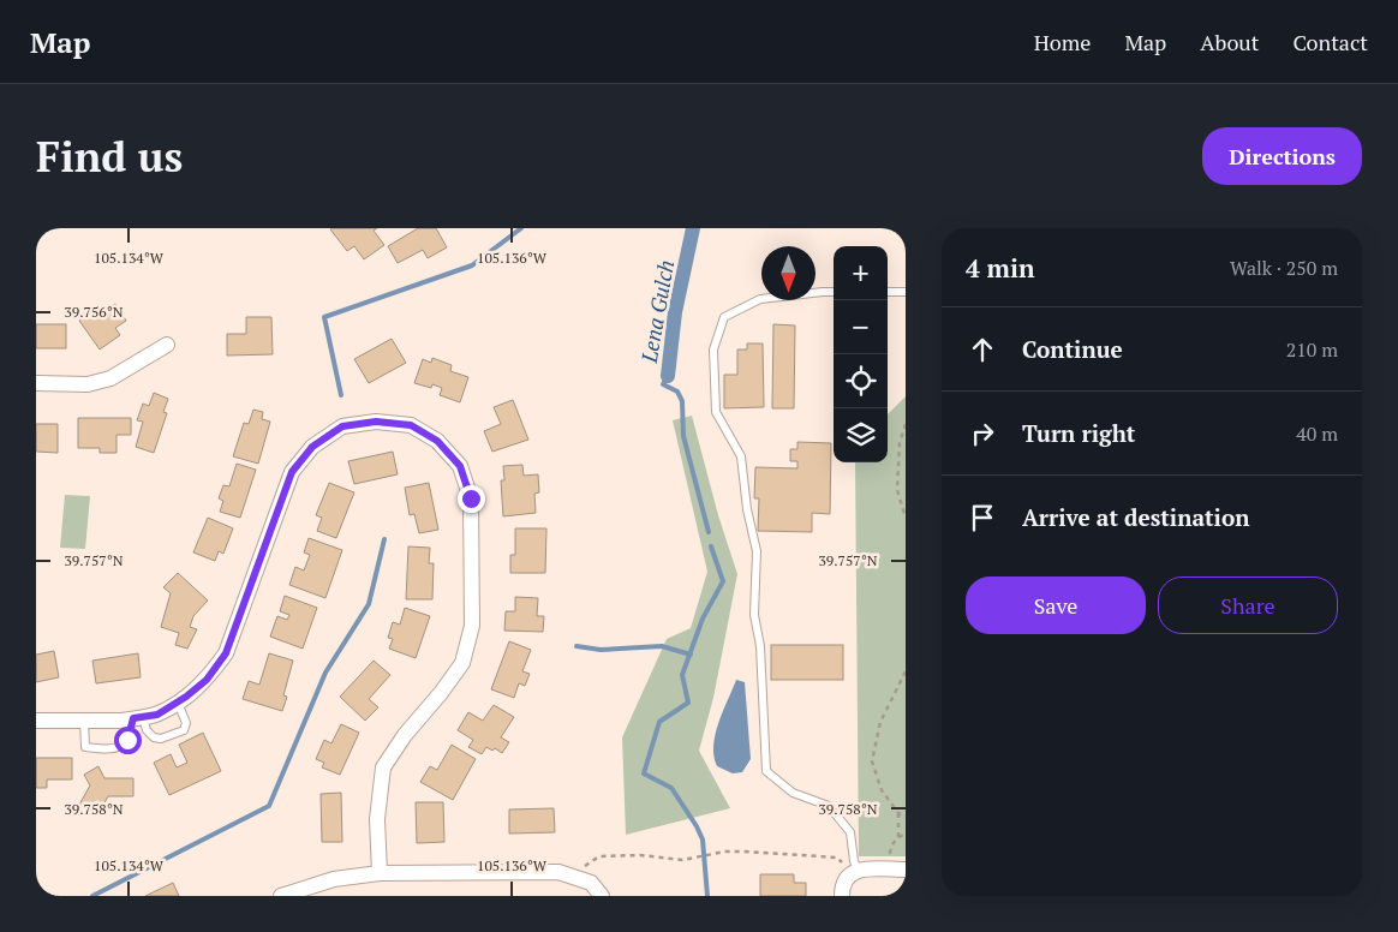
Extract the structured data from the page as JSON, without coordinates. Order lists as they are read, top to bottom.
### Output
{
  "water": ["Lena Gulch"],
  "north": "bottom",
  "page": {
    "header": "Map",
    "nav": [
      "Home",
      "Map",
      "About",
      "Contact"
    ],
    "buttons": [
      "Directions",
      ["Save", "Share"]
    ],
    "title": "Find us",
    "heading": ["4 min", "Walk · 250 m"],
    "map_buttons": ["+", "−"],
    "list": [
      ["Continue", "210 m"],
      ["Turn right", "40 m"],
      "Arrive at destination"
    ]
  },
  "coordinates": [
    "105.134°W",
    "105.136°W",
    "39.756°N",
    "39.757°N",
    "39.758°N"
  ]
}
